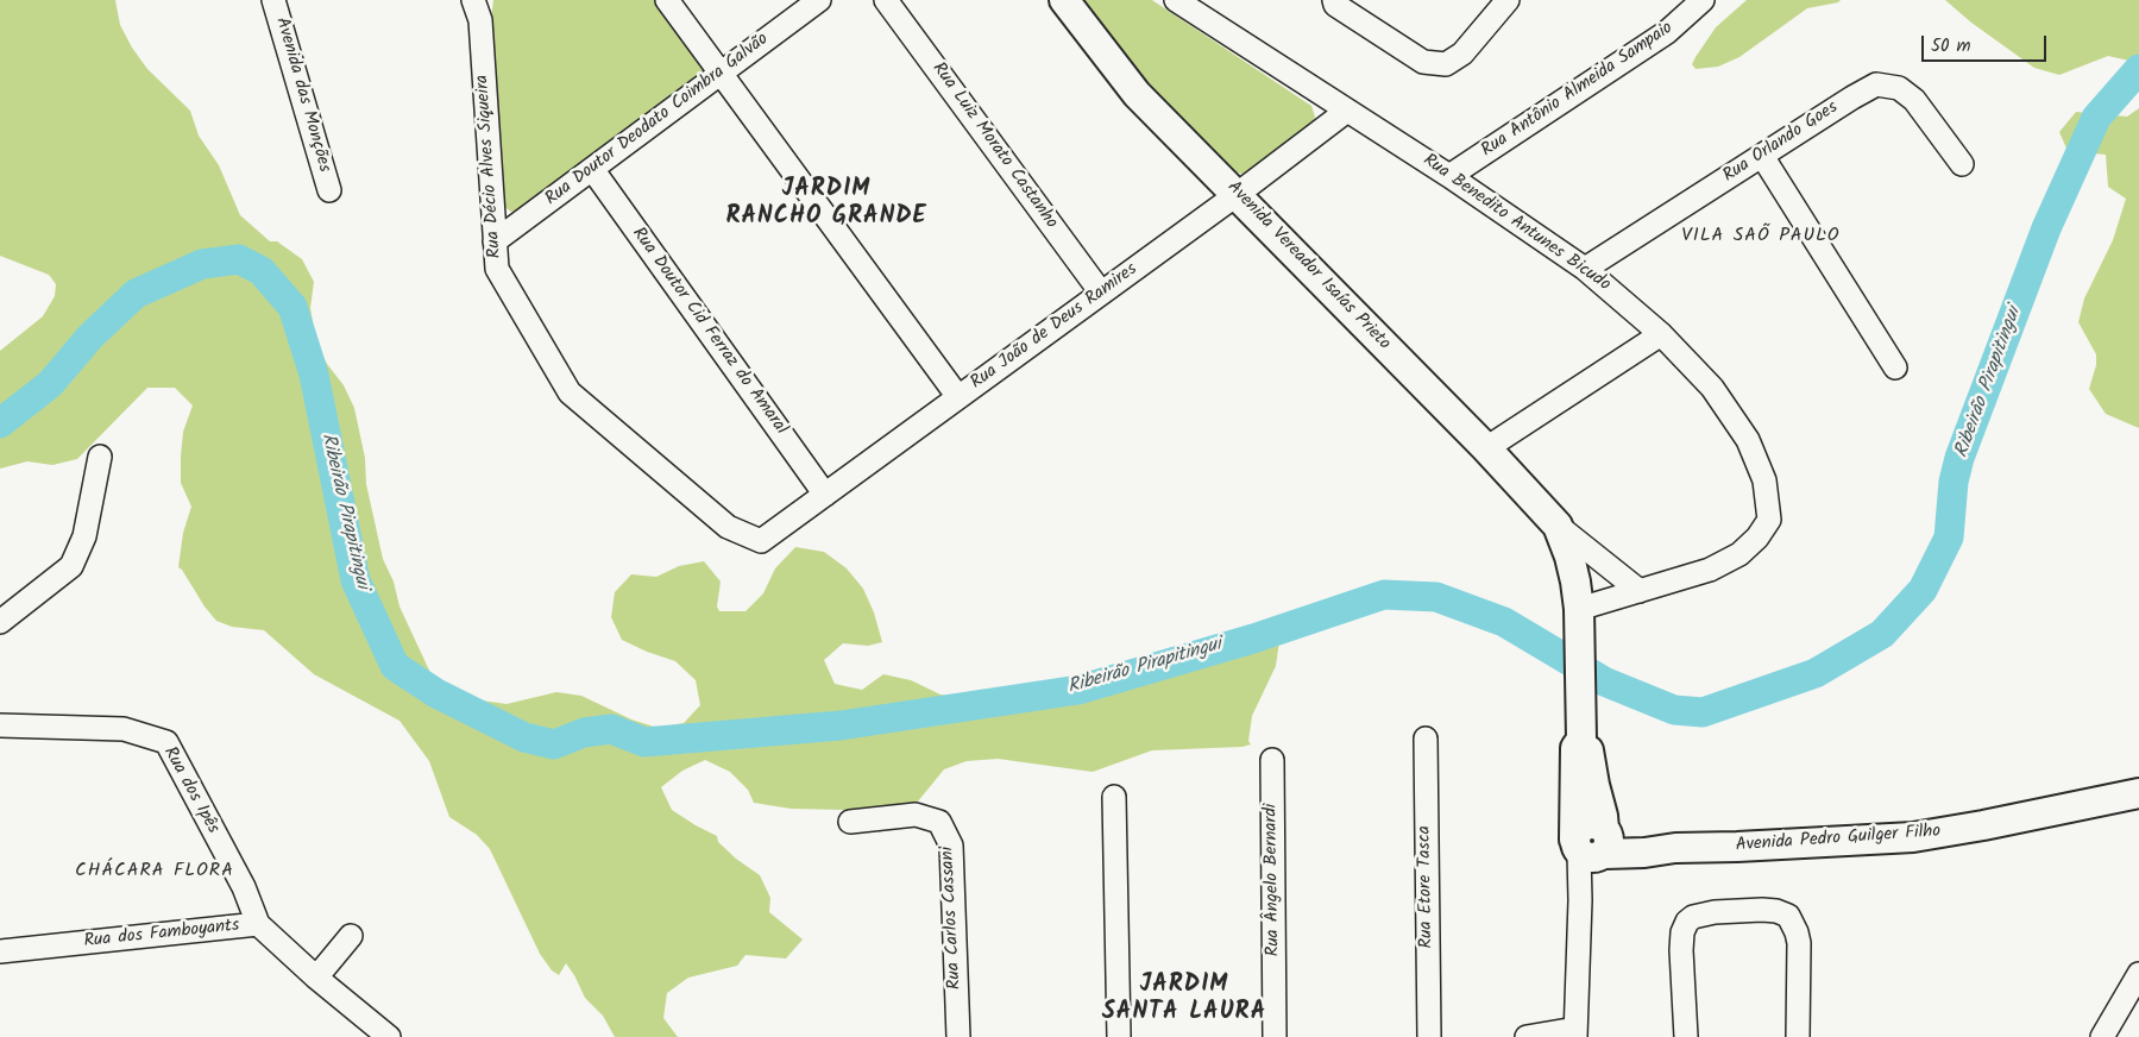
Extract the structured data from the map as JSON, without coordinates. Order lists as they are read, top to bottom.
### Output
{
  "streets": {
    "main road": ["Avenida Vereador Isaías Prieto", "Avenida Pedro Guilger Filho"],
    "street": [
      "Rua Antônio Almeida Sampaio",
      "Avenida das Monções",
      "Rua Doutor Deodato Coimbra Galvão",
      "Rua Orlando Goes",
      "Rua Luiz Morato Castanho",
      "Rua Décio Alves Siqueira",
      "Rua Benedito Antunes Bicudo",
      "Rua João de Deus Ramires",
      "Rua Doutor Cid Ferraz do Amaral",
      "Rua dos Ipês",
      "Rua Ângelo Bernardi",
      "Rua Etore Tasca",
      "Rua Carlos Cassani",
      "Rua dos Famboyants"
    ]
  },
  "crossings": [
    ["Rua Antônio Almeida Sampaio", "Rua Benedito Antunes Bicudo"],
    ["Rua Doutor Deodato Coimbra Galvão", "Rua Décio Alves Siqueira"],
    ["Rua Doutor Deodato Coimbra Galvão", "Rua Doutor Cid Ferraz do Amaral"],
    ["Rua Orlando Goes", "Rua Benedito Antunes Bicudo"],
    ["Rua Luiz Morato Castanho", "Rua João de Deus Ramires"],
    ["Rua Décio Alves Siqueira", "Rua João de Deus Ramires"],
    ["Rua Benedito Antunes Bicudo", "Avenida Vereador Isaías Prieto"],
    ["Rua Benedito Antunes Bicudo", "Rua João de Deus Ramires"],
    ["Avenida Vereador Isaías Prieto", "Rua João de Deus Ramires"],
    ["Avenida Vereador Isaías Prieto", "Avenida Pedro Guilger Filho"],
    ["Rua João de Deus Ramires", "Rua Doutor Cid Ferraz do Amaral"],
    ["Rua dos Ipês", "Rua dos Famboyants"]
  ],
  "districts": [
    "JARDIM RANCHO GRANDE",
    "VILA SAÕ PAULO",
    "CHÁCARA FLORA",
    "JARDIM SANTA LAURA"
  ],
  "water": ["Ribeirão Pirapitingui"],
  "scale_bar": "50 m"
}
